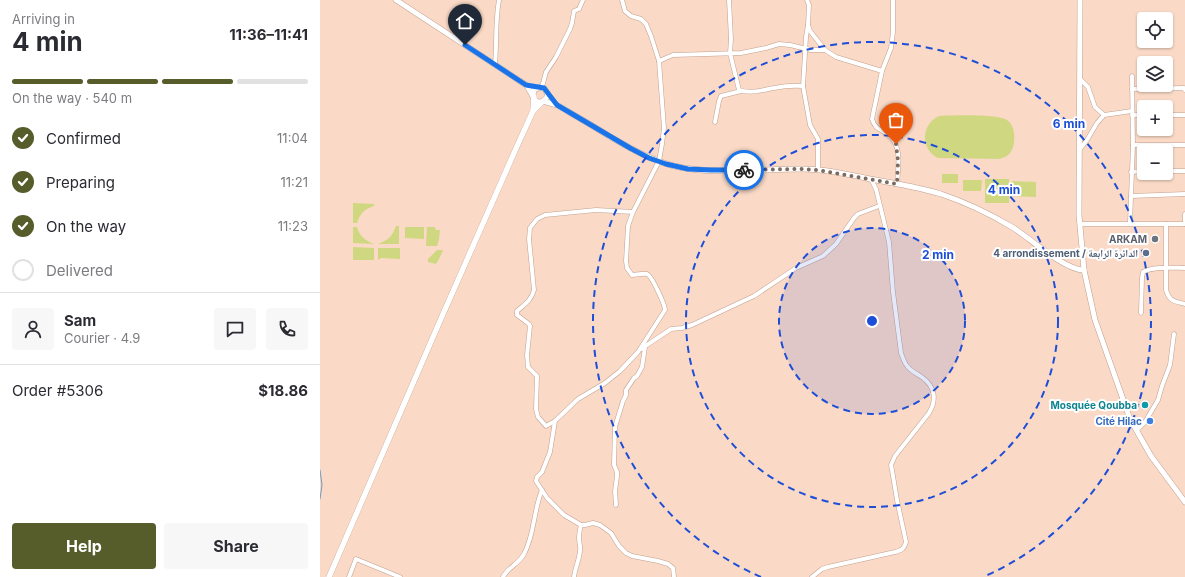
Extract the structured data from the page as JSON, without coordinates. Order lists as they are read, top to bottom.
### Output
{
  "places": [
    "ARKAM",
    "4 arrondissement / الدائرة الرابعة",
    "Mosquée Qoubba",
    "Cité Hilac"
  ],
  "page": {
    "heading": ["4 min", "Arriving in", "11:36–11:41"],
    "panel": [
      "Sam",
      "Courier · 4.9",
      "Order #5306",
      "$18.86"
    ],
    "map_buttons": ["+", "−"],
    "bar": "On the way · 540 m",
    "list": [
      ["Confirmed", "11:04"],
      ["Preparing", "11:21"],
      ["On the way", "11:23"],
      "Delivered"
    ],
    "buttons": ["Help", "Share"]
  },
  "rings": ["6 min", "4 min", "2 min"]
}
